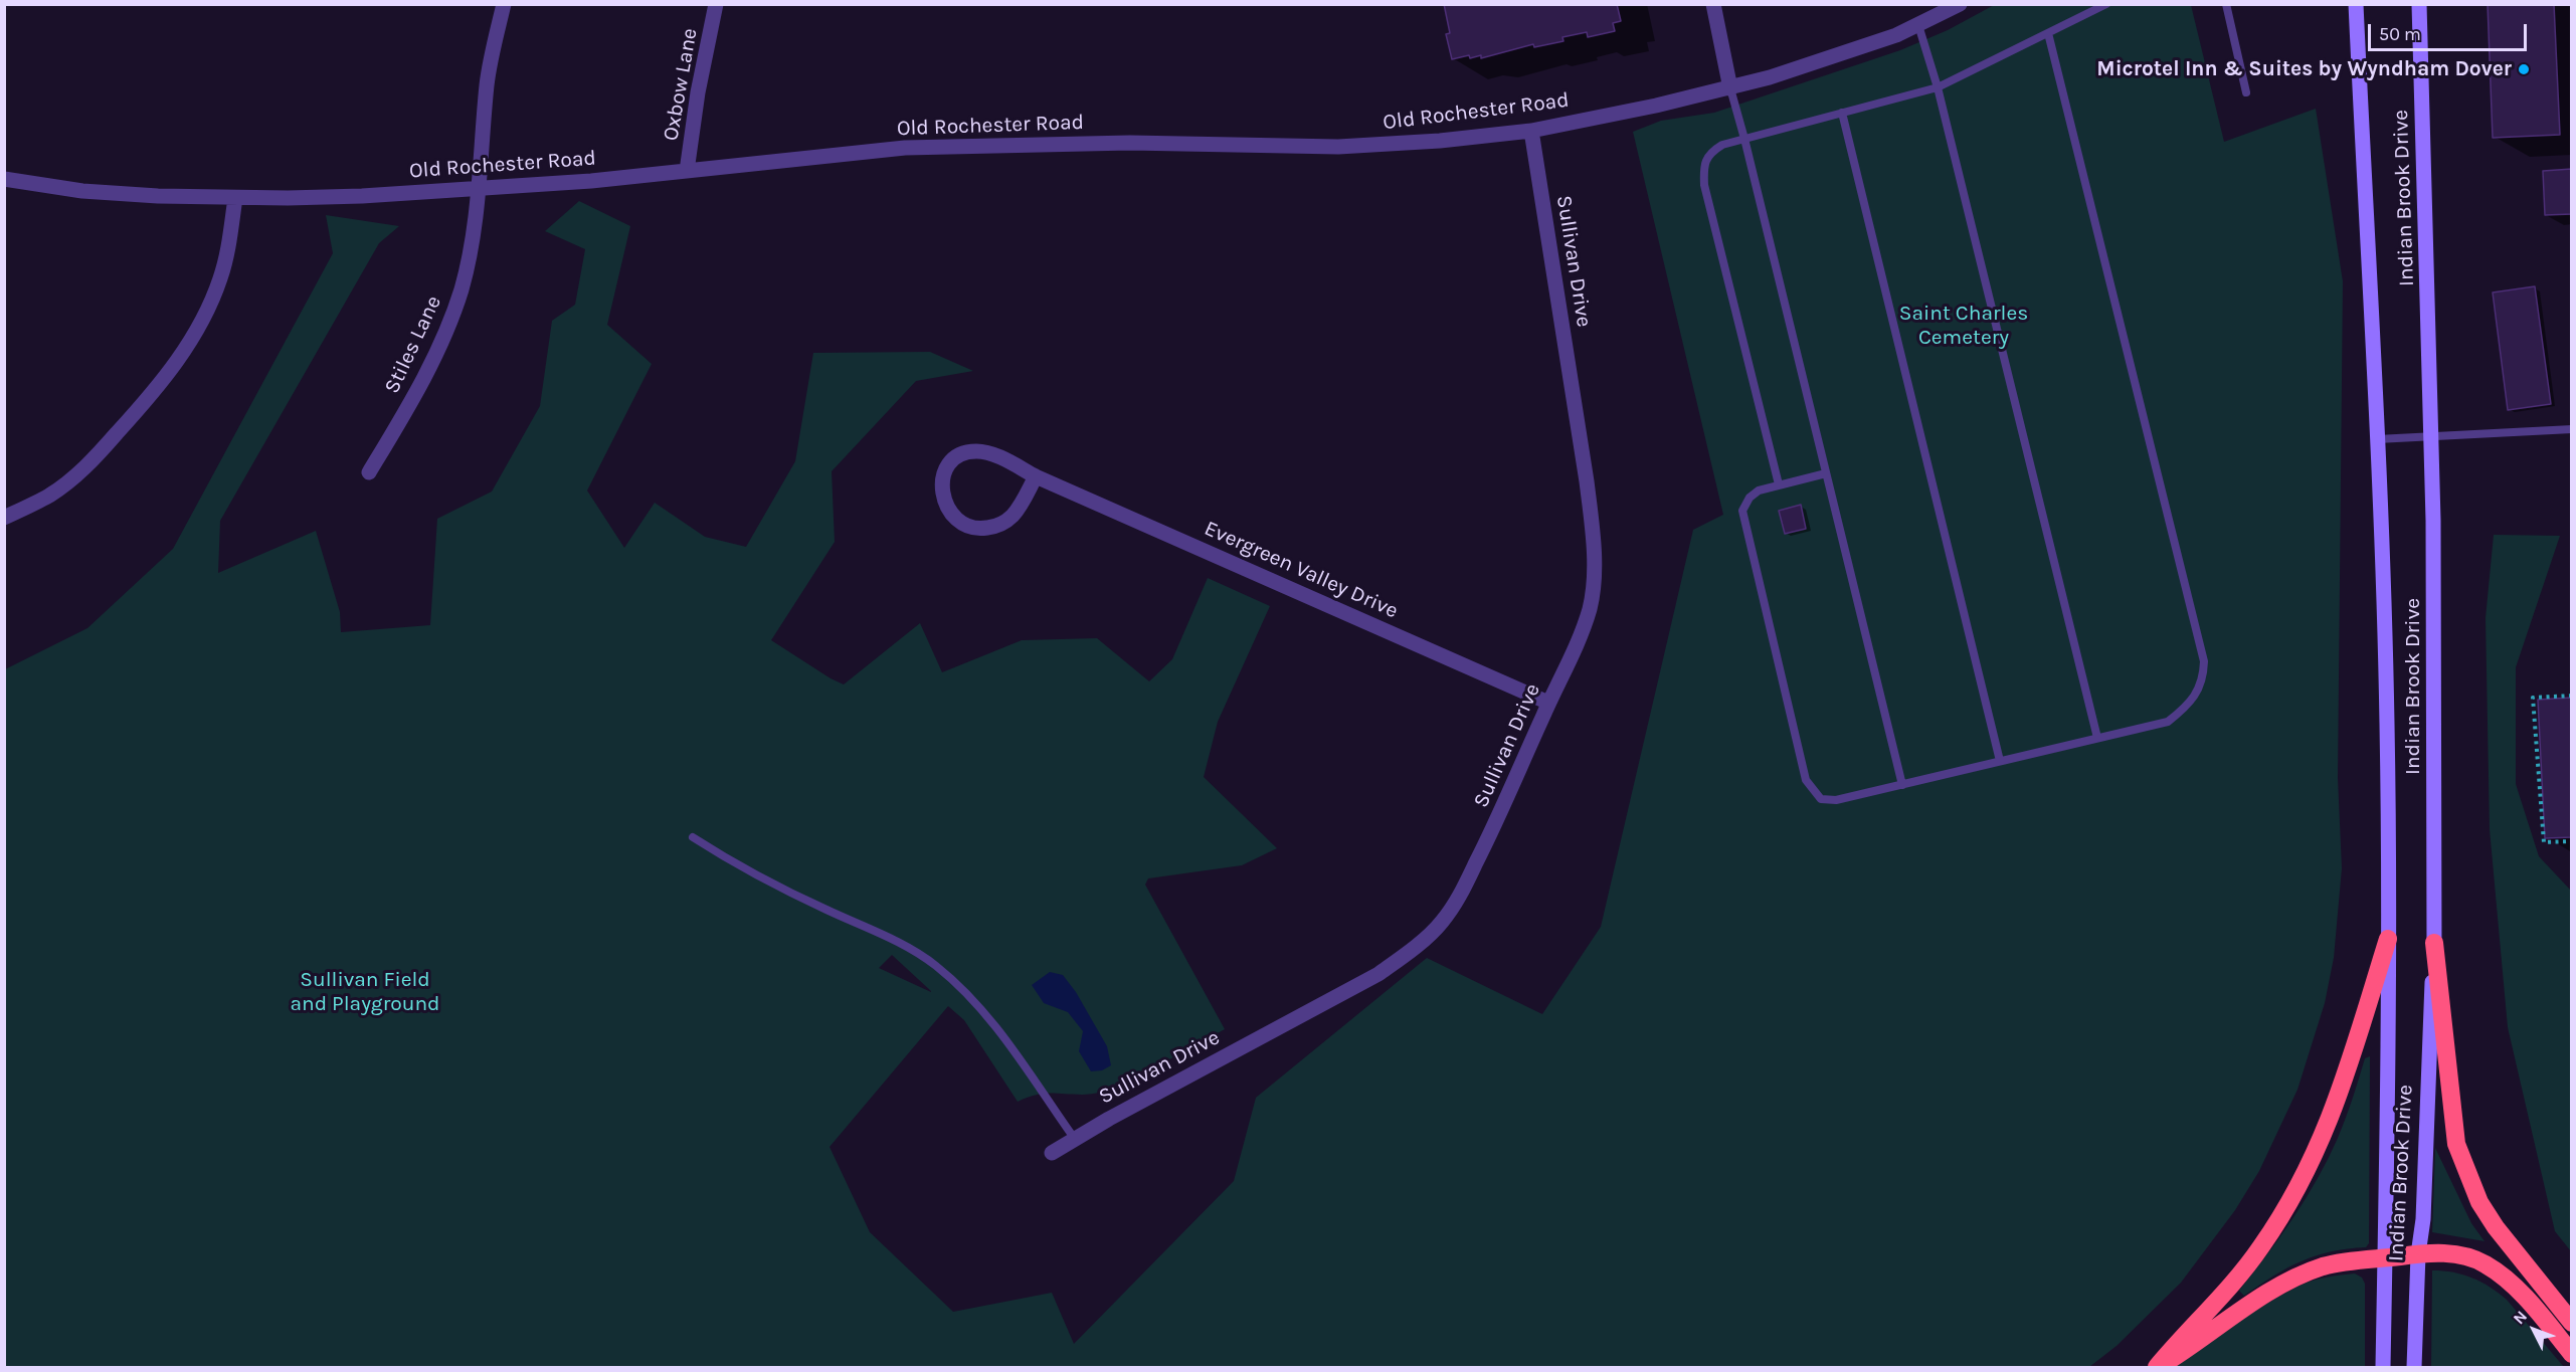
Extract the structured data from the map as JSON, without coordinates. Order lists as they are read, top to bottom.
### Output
{
  "streets": {
    "main road": ["Indian Brook Drive"],
    "street": [
      "Oxbow Lane",
      "Old Rochester Road",
      "Sullivan Drive",
      "Stiles Lane",
      "Evergreen Valley Drive"
    ]
  },
  "crossings": [
    ["Oxbow Lane", "Old Rochester Road"],
    ["Old Rochester Road", "Sullivan Drive"],
    ["Old Rochester Road", "Stiles Lane"],
    ["Sullivan Drive", "Evergreen Valley Drive"]
  ],
  "parks": ["Saint Charles Cemetery", "Sullivan Field and Playground"],
  "places": ["Microtel Inn & Suites by Wyndham Dover"],
  "scale_bar": "50 m",
  "north": "top left"
}
